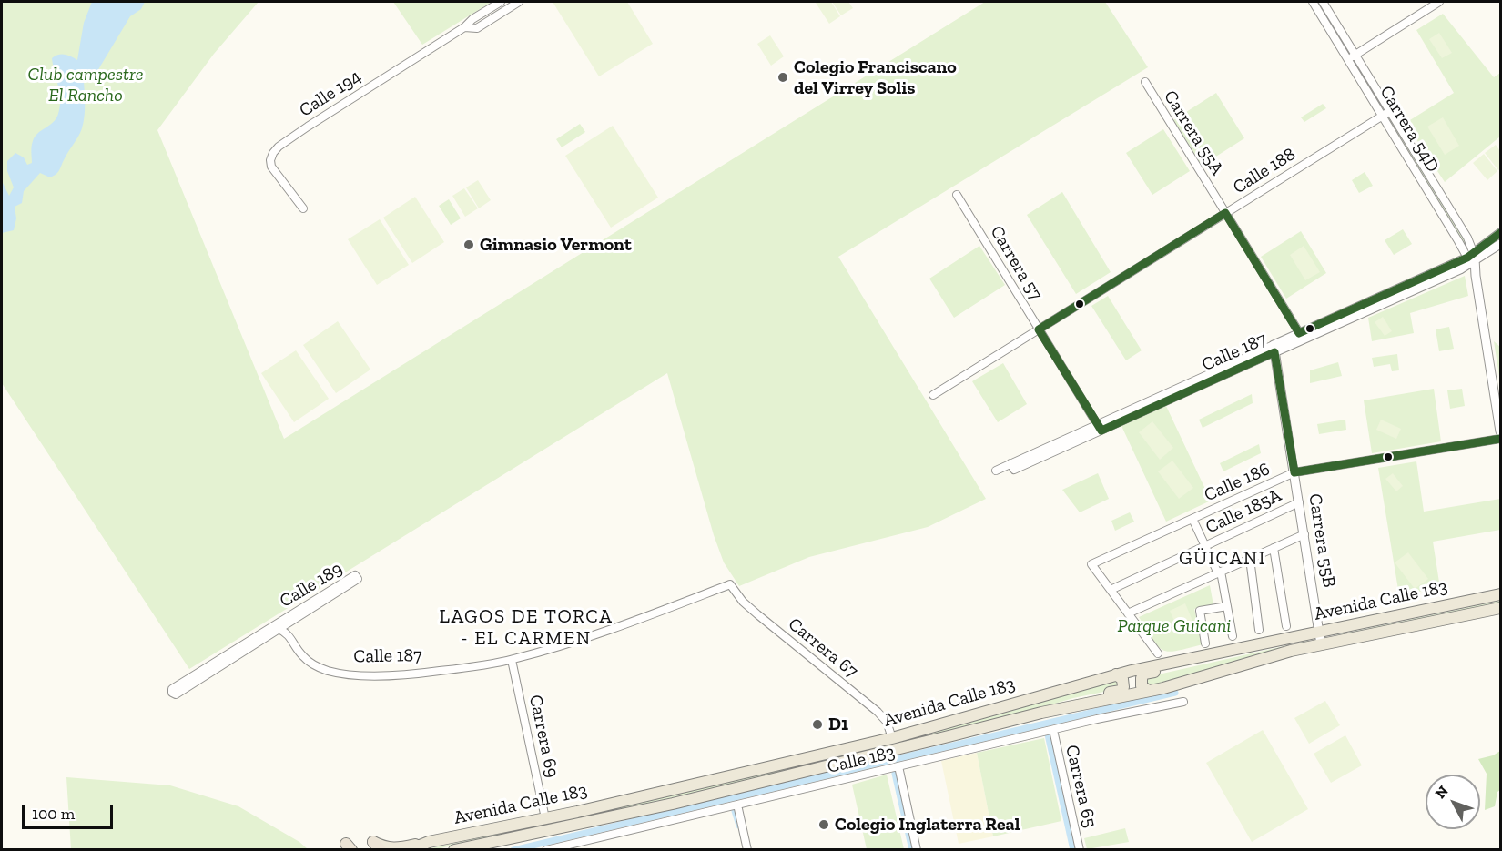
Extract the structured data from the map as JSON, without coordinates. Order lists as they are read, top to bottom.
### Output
{
  "streets": {
    "main road": ["Avenida Calle 183"],
    "street": [
      "Calle 194",
      "Carrera 54D",
      "Carrera 55A",
      "Calle 188",
      "Carrera 57",
      "Calle 187",
      "Calle 186",
      "Calle 185A",
      "Carrera 55B",
      "Calle 189",
      "Carrera 67",
      "Carrera 69",
      "Calle 183",
      "Carrera 65"
    ]
  },
  "crossings": [
    ["Carrera 54D", "Calle 188"],
    ["Carrera 54D", "Calle 187"],
    ["Carrera 55A", "Calle 188"],
    ["Carrera 55A", "Calle 187"],
    ["Calle 188", "Carrera 57"],
    ["Carrera 57", "Calle 187"],
    ["Calle 187", "Carrera 55B"],
    ["Calle 187", "Calle 189"],
    ["Calle 187", "Carrera 67"],
    ["Calle 187", "Carrera 69"],
    ["Calle 186", "Calle 185A"],
    ["Calle 186", "Carrera 55B"],
    ["Calle 185A", "Carrera 55B"],
    ["Carrera 55B", "Avenida Calle 183"],
    ["Avenida Calle 183", "Carrera 67"],
    ["Avenida Calle 183", "Carrera 69"],
    ["Calle 183", "Carrera 65"]
  ],
  "districts": ["GÜICANI", "LAGOS DE TORCA - EL CARMEN"],
  "parks": ["Club campestre El Rancho", "Parque Guicani"],
  "places": [
    "Colegio Franciscano del Virrey Solis",
    "Gimnasio Vermont",
    "D1",
    "Colegio Inglaterra Real"
  ],
  "scale_bar": "100 m",
  "north": "top left"
}
